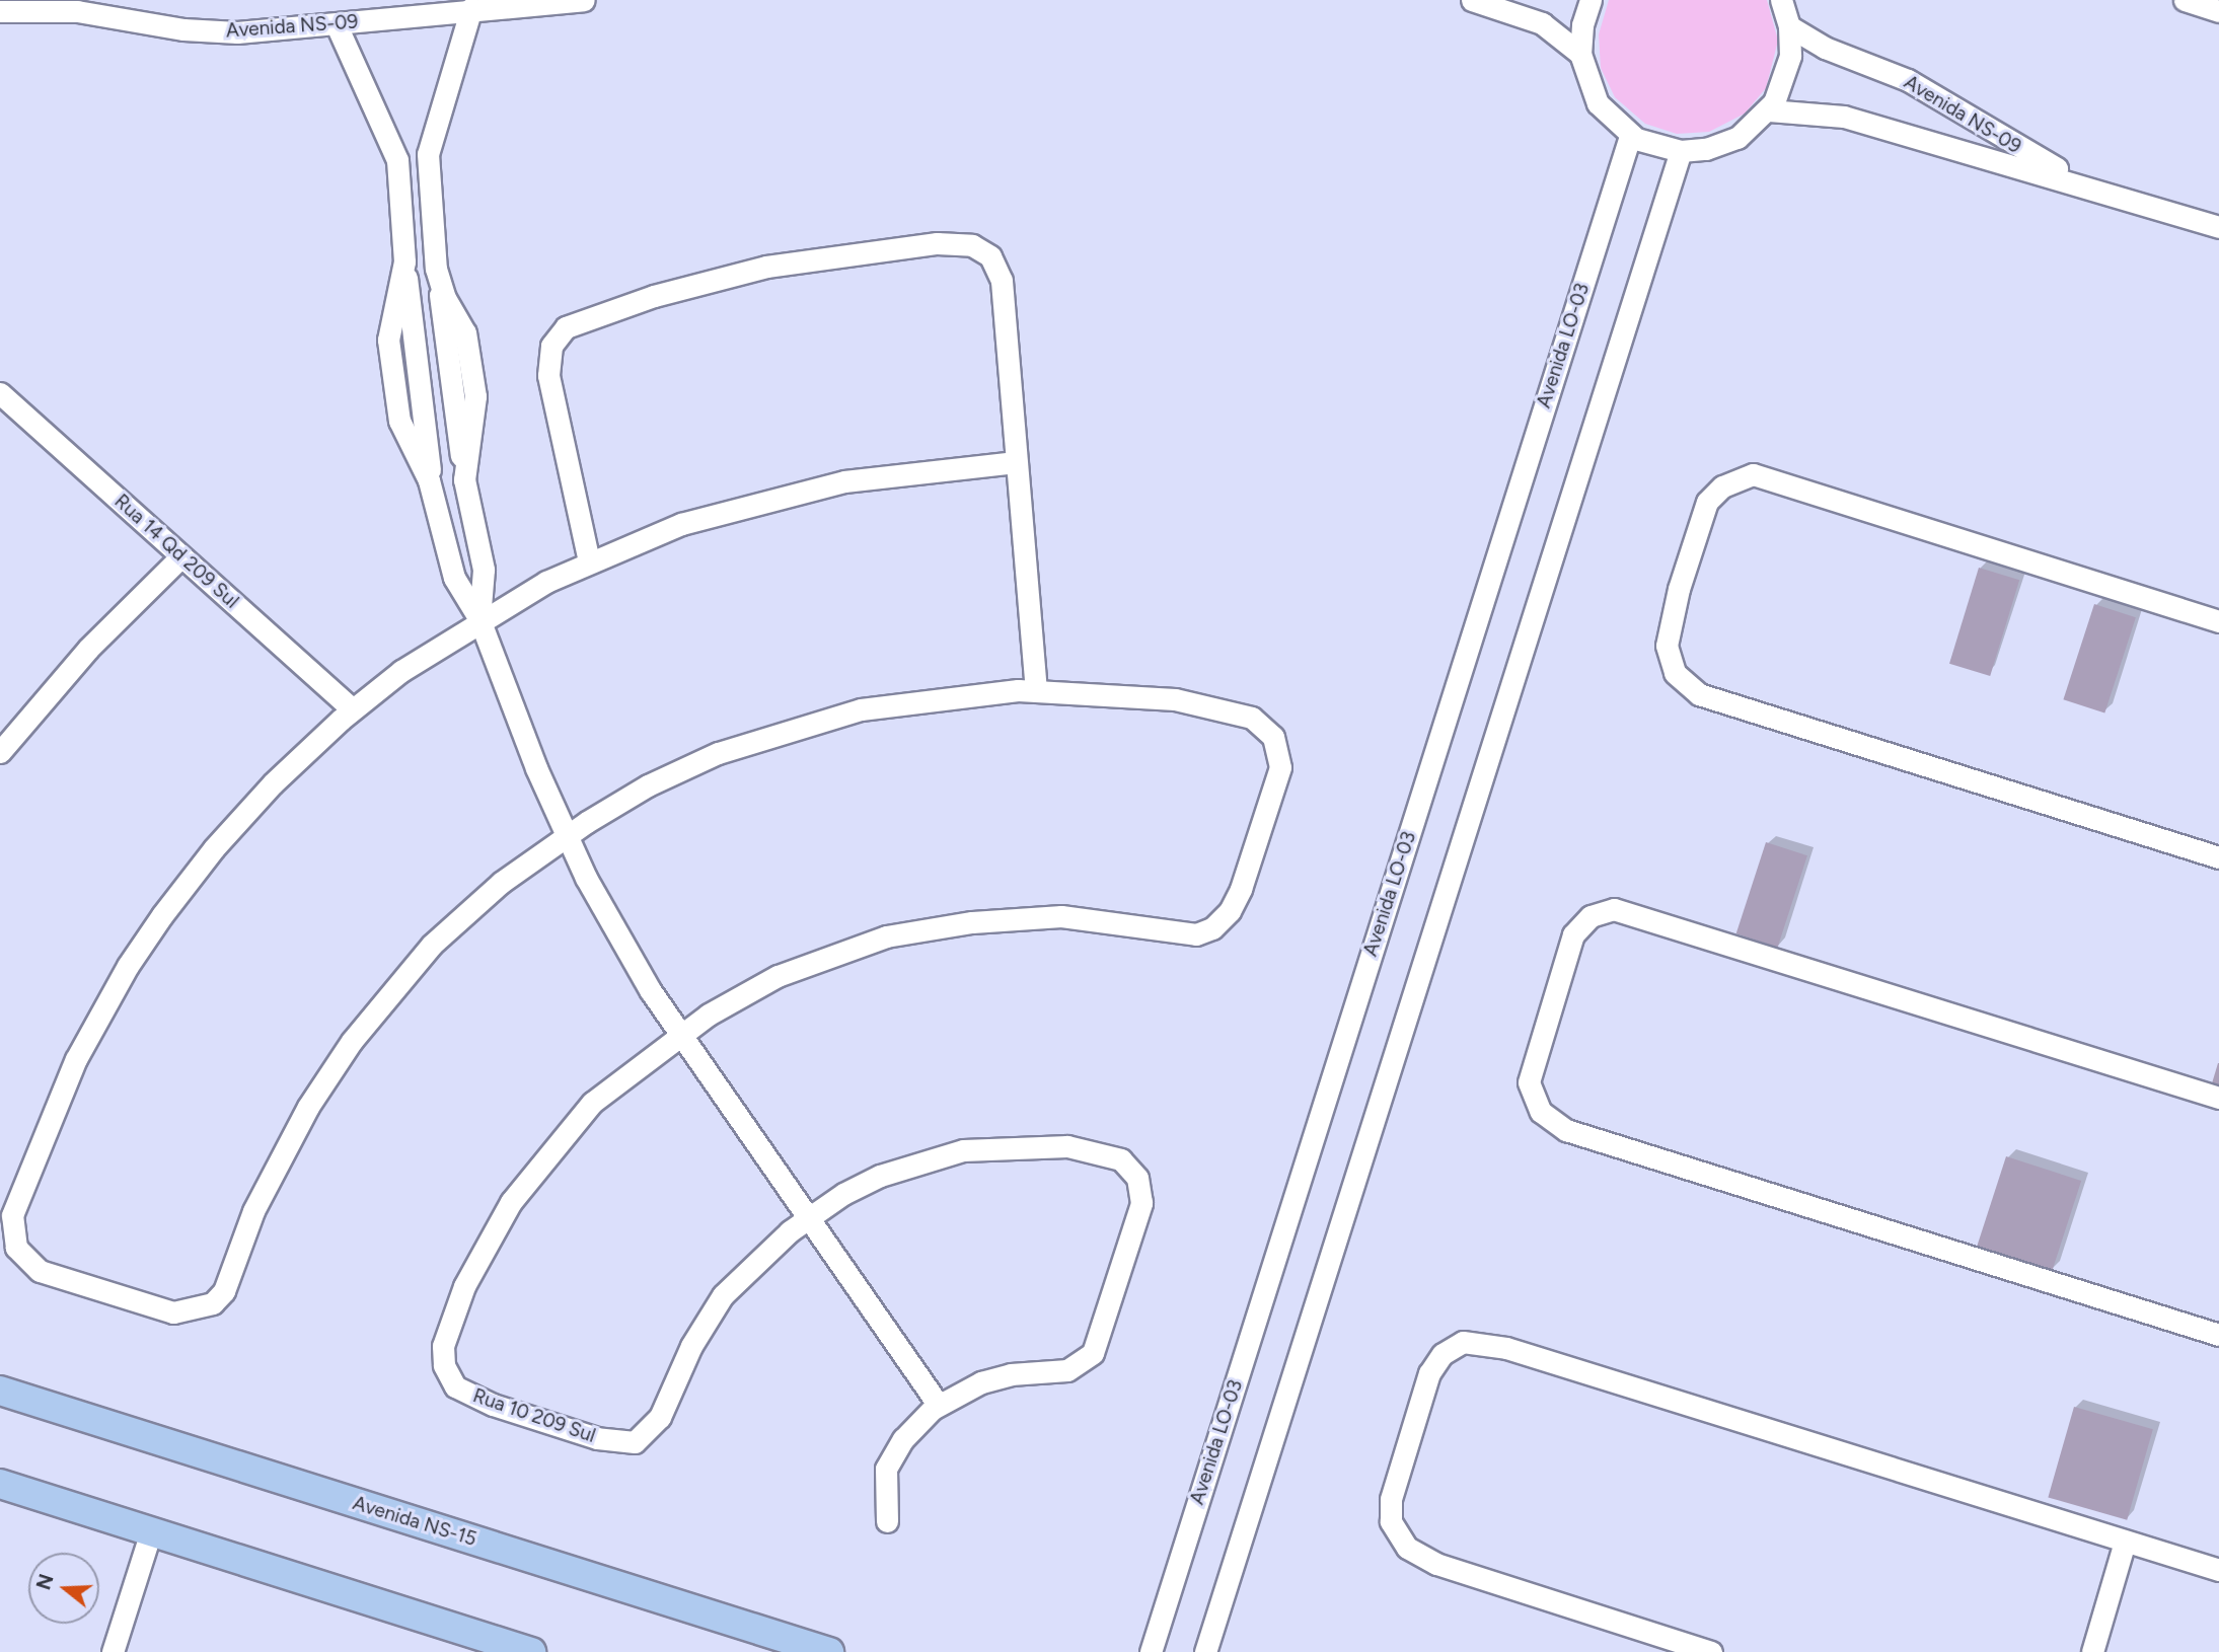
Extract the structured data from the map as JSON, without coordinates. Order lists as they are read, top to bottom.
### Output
{
  "streets": {
    "main road": ["Avenida NS-15"],
    "street": [
      "Avenida NS-09",
      "Avenida LO-03",
      "Rua 14 Qd 209 Sul",
      "Rua 10 209 Sul"
    ]
  },
  "north": "left"
}
